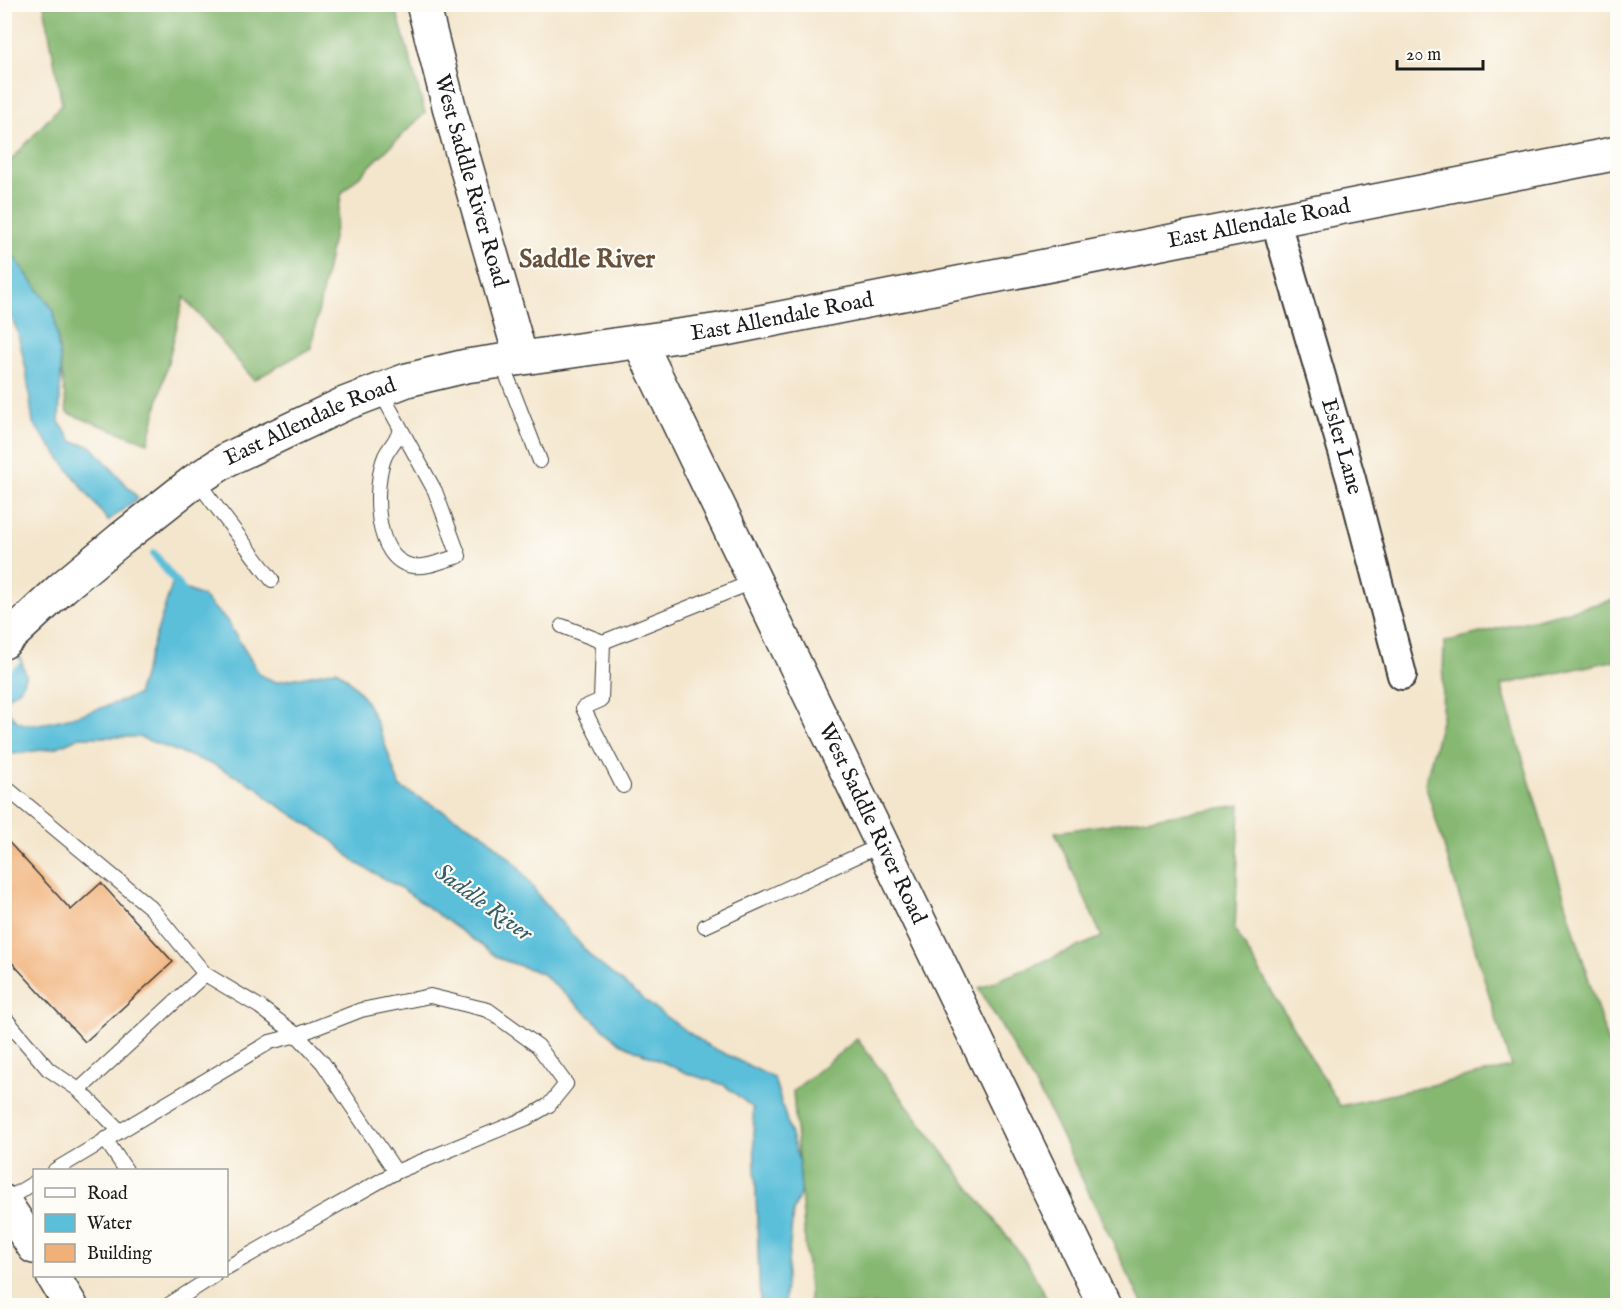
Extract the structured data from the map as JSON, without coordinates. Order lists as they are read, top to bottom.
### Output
{
  "streets": {
    "main road": ["West Saddle River Road", "East Allendale Road"],
    "street": ["Esler Lane"]
  },
  "crossings": [
    ["West Saddle River Road", "East Allendale Road"],
    ["East Allendale Road", "Esler Lane"]
  ],
  "districts": ["Saddle River"],
  "water": ["Saddle River"],
  "legend": ["Road", "Water", "Building"],
  "scale_bar": "20 m"
}
